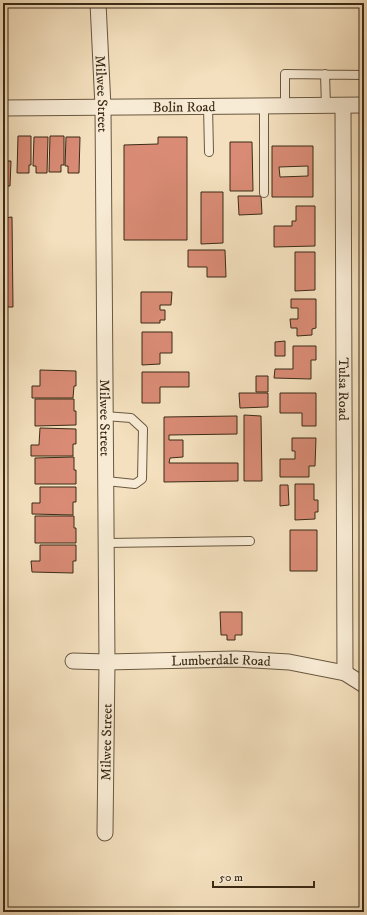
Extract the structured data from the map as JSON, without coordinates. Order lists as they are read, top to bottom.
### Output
{
  "streets": {
    "street": [
      "Milwee Street",
      "Bolin Road",
      "Tulsa Road",
      "Lumberdale Road"
    ]
  },
  "crossings": [
    ["Milwee Street", "Bolin Road"],
    ["Milwee Street", "Lumberdale Road"],
    ["Bolin Road", "Tulsa Road"],
    ["Tulsa Road", "Lumberdale Road"]
  ],
  "scale_bar": "50 m"
}
